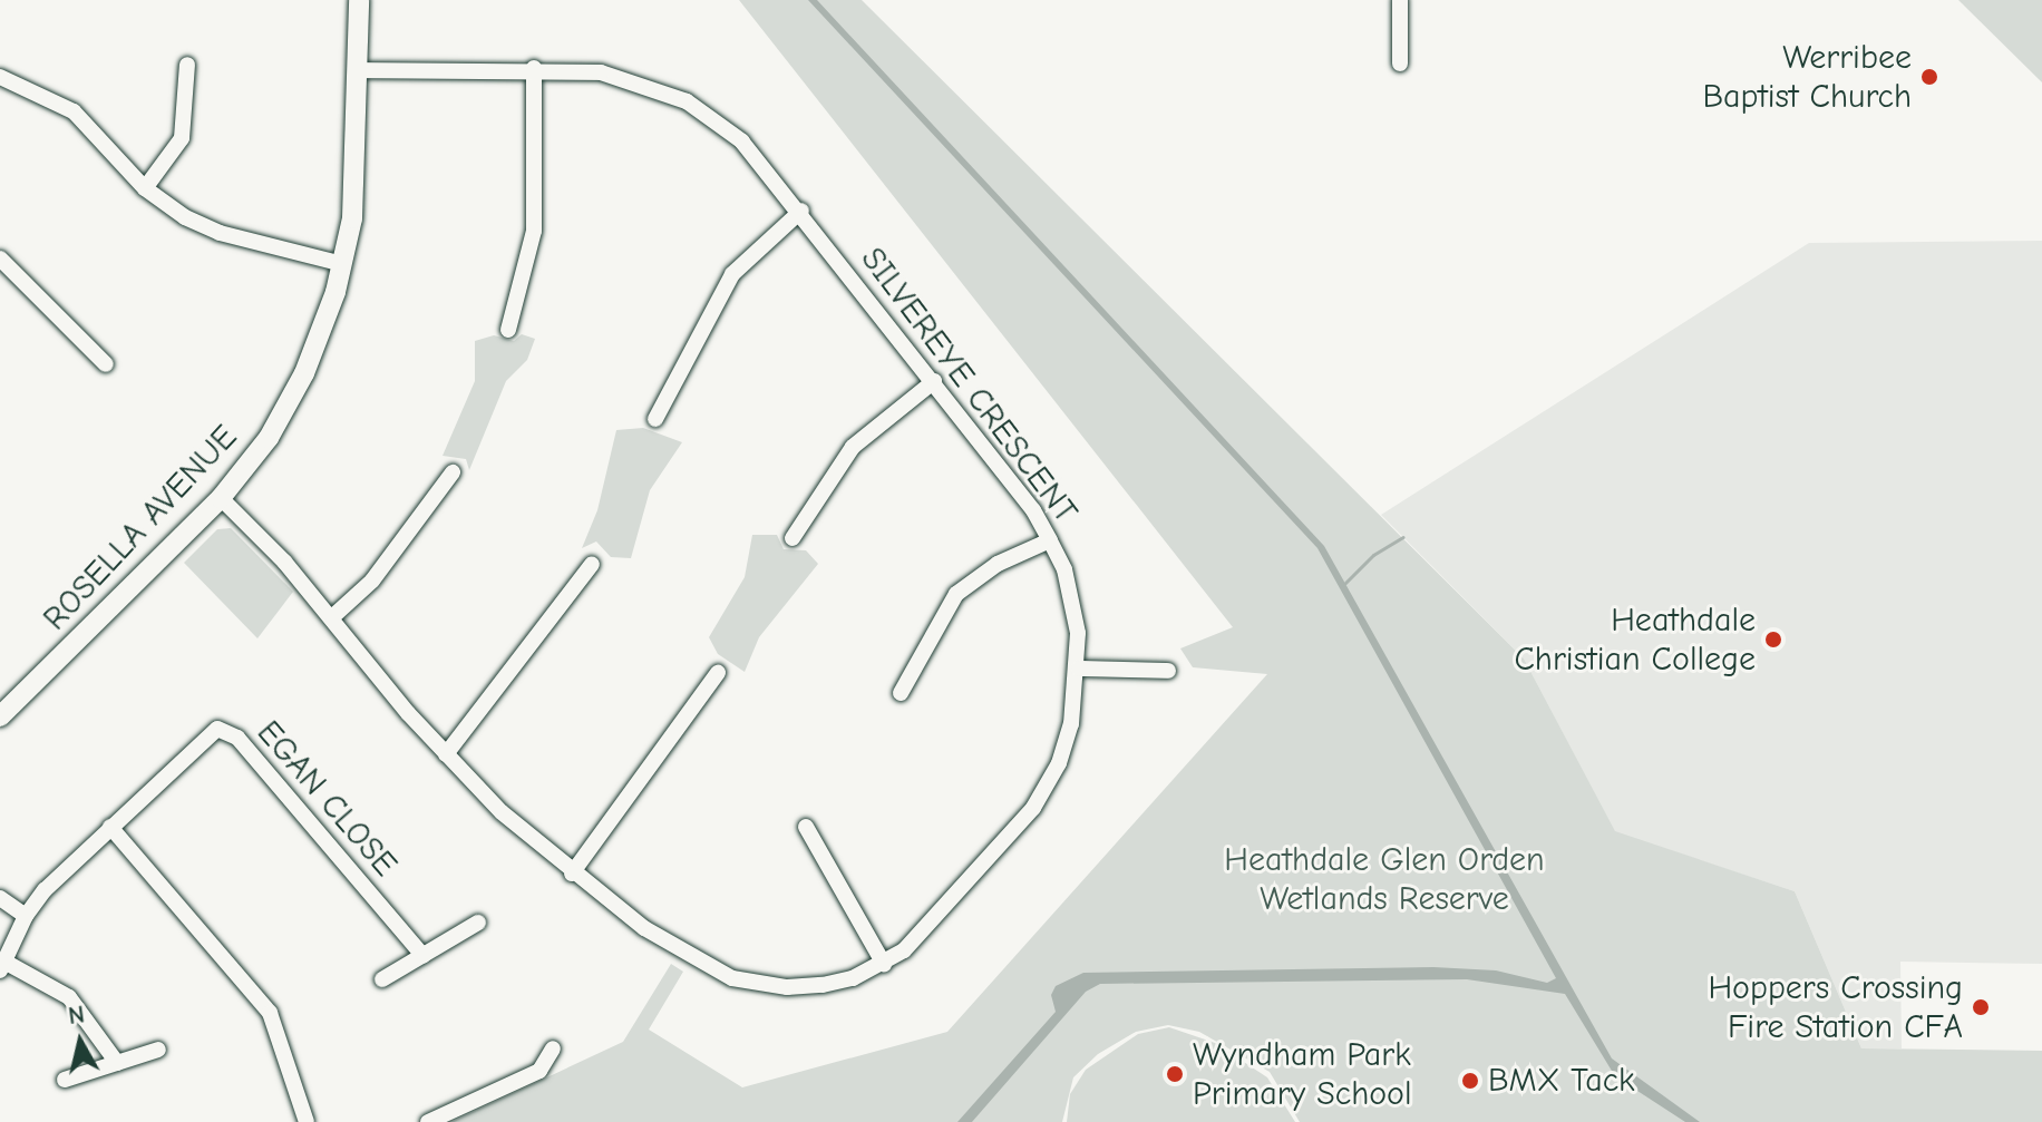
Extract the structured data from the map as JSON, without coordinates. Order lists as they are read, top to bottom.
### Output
{
  "streets": {
    "street": ["SILVEREYE CRESCENT", "ROSELLA AVENUE", "EGAN CLOSE"]
  },
  "crossings": [
    ["SILVEREYE CRESCENT", "ROSELLA AVENUE"]
  ],
  "parks": ["Heathdale Glen Orden Wetlands Reserve"],
  "places": [
    "Werribee Baptist Church",
    "Heathdale Christian College",
    "Hoppers Crossing Fire Station CFA",
    "Wyndham Park Primary School",
    "BMX Tack"
  ],
  "north": "top"
}
